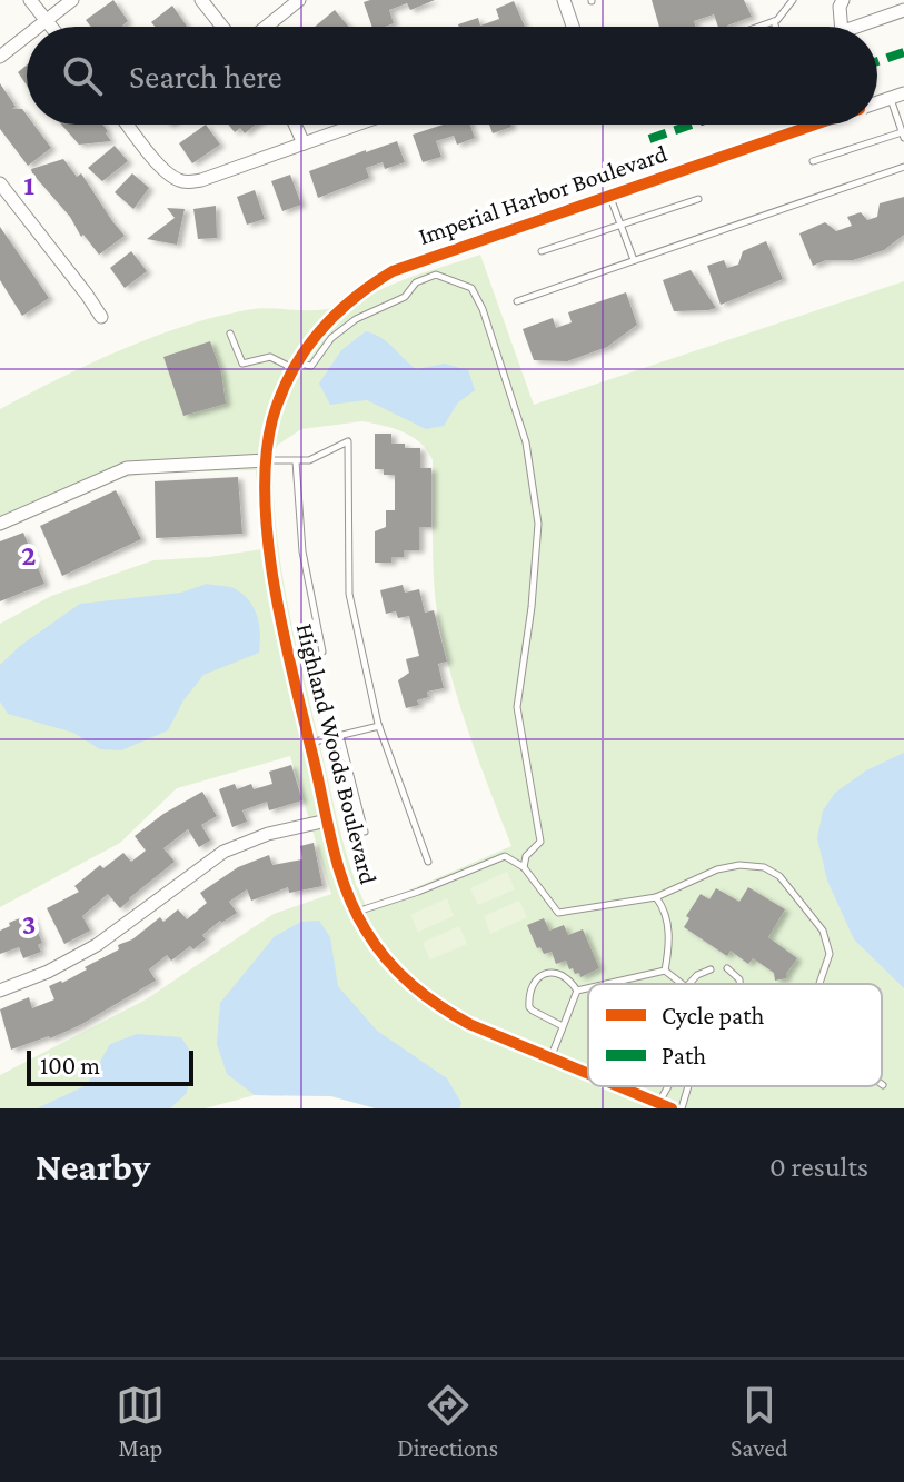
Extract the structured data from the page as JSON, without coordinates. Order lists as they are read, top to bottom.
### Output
{
  "streets": {
    "street": ["Imperial Harbor Boulevard", "Highland Woods Boulevard"]
  },
  "crossings": [
    ["Imperial Harbor Boulevard", "Highland Woods Boulevard"]
  ],
  "legend": ["Cycle path", "Path"],
  "scale_bar": "100 m",
  "page": {
    "search": "Search here",
    "scale": "100 m",
    "heading": ["Nearby", "0 results"],
    "nav": ["Map", "Directions", "Saved"]
  },
  "grid": {
    "rows": ["1", "2", "3"]
  }
}
